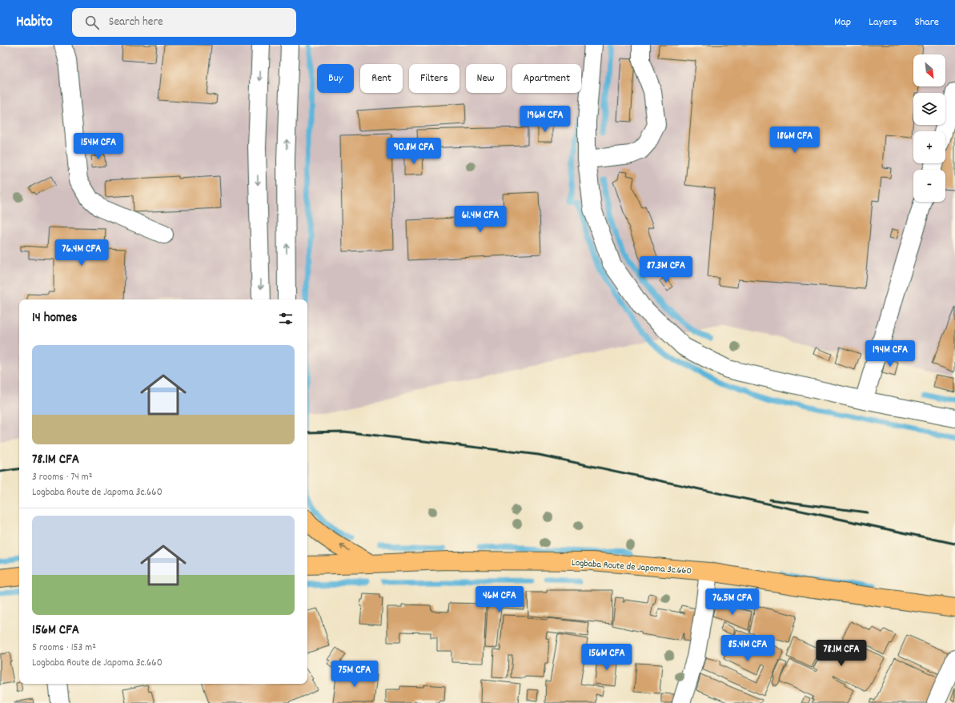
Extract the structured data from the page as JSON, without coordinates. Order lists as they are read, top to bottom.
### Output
{
  "streets": {
    "main road": ["Logbaba Route de Japoma 3c.660"]
  },
  "north": "bottom right",
  "page": {
    "header": "Habito",
    "search": "Search here",
    "nav": ["Map", "Layers", "Share"],
    "map_buttons": ["+", "−"],
    "chip": [
      "Buy",
      "Rent",
      "Filters",
      "New",
      "Apartment"
    ],
    "price": [
      "196M CFA",
      "186M CFA",
      "154M CFA",
      "90.8M CFA",
      "61.4M CFA",
      "76.4M CFA",
      "87.3M CFA",
      "194M CFA",
      "46M CFA",
      "76.5M CFA",
      "85.4M CFA",
      "78.1M CFA",
      "156M CFA",
      "75M CFA"
    ],
    "heading": "14 homes",
    "list": [
      {
        "name": "78.1M CFA",
        "note": "3 rooms · 74 m² · Logbaba Route de Japoma 3c.660"
      },
      {
        "name": "156M CFA",
        "note": "5 rooms · 153 m² · Logbaba Route de Japoma 3c.660"
      }
    ]
  }
}
